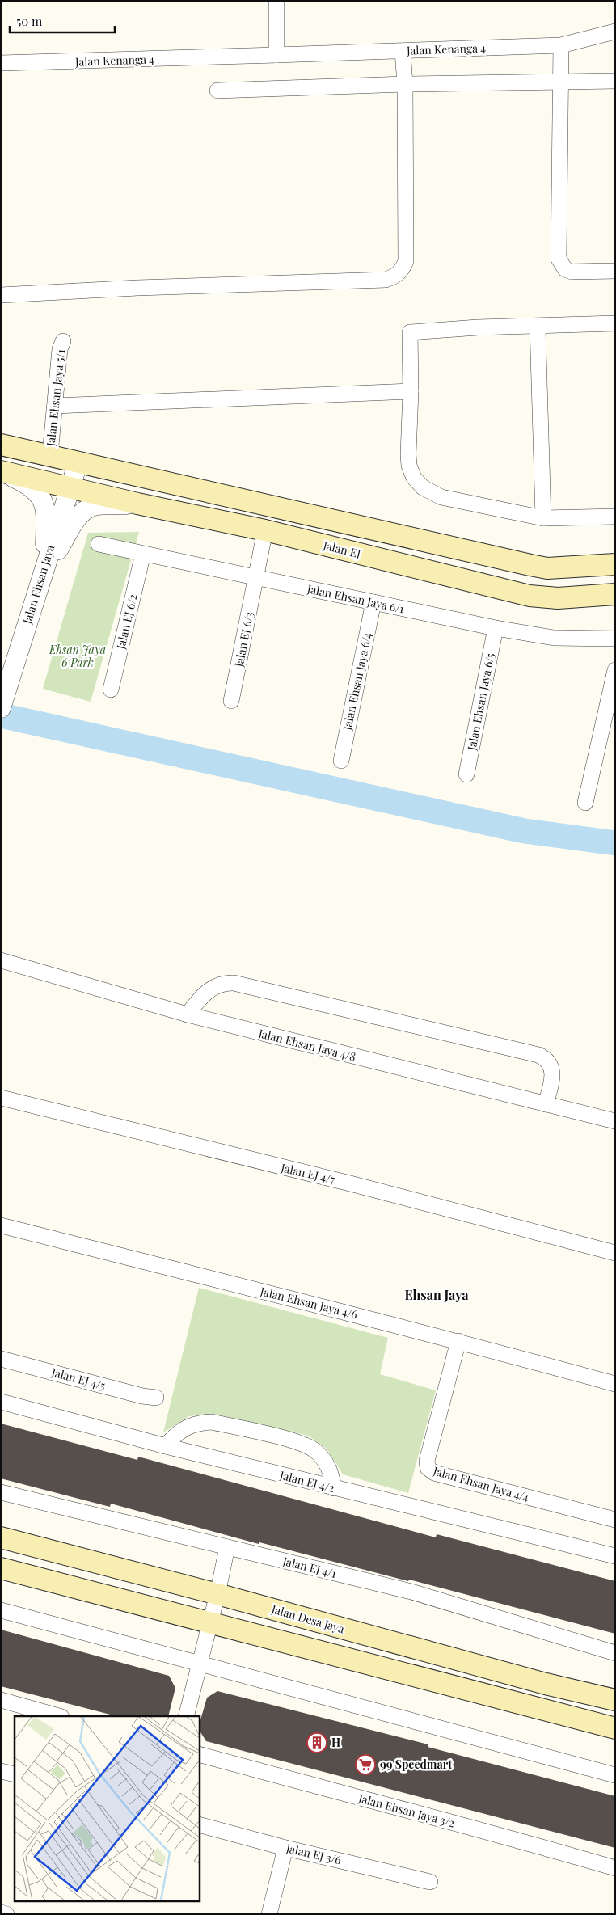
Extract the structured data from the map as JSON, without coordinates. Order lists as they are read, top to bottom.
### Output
{
  "streets": {
    "main road": ["Jalan EJ", "Jalan Desa Jaya"],
    "street": [
      "Jalan Kenanga 4",
      "Jalan Ehsan Jaya 5/1",
      "Jalan Ehsan Jaya",
      "Jalan Ehsan Jaya 6/1",
      "Jalan EJ 6/2",
      "Jalan EJ 6/3",
      "Jalan Ehsan Jaya 6/4",
      "Jalan Ehsan Jaya 6/5",
      "Jalan Ehsan Jaya 4/8",
      "Jalan EJ 4/7",
      "Jalan Ehsan Jaya 4/6",
      "Jalan EJ 4/5",
      "Jalan EJ 4/2",
      "Jalan Ehsan Jaya 4/4",
      "Jalan EJ 4/1",
      "Jalan Ehsan Jaya 3/2",
      "Jalan EJ 3/6"
    ]
  },
  "crossings": [
    ["Jalan EJ", "Jalan Ehsan Jaya"],
    ["Jalan EJ", "Jalan EJ 6/3"],
    ["Jalan Ehsan Jaya 6/1", "Jalan EJ 6/2"],
    ["Jalan Ehsan Jaya 6/1", "Jalan EJ 6/3"],
    ["Jalan Ehsan Jaya 6/1", "Jalan Ehsan Jaya 6/4"],
    ["Jalan Ehsan Jaya 6/1", "Jalan Ehsan Jaya 6/5"],
    ["Jalan Ehsan Jaya 4/6", "Jalan Ehsan Jaya 4/4"]
  ],
  "districts": ["Ehsan Jaya"],
  "parks": ["Ehsan Jaya 6 Park"],
  "places": {
    "building": ["H"],
    "supermarket": ["99 Speedmart"]
  },
  "scale_bar": "50 m"
}
